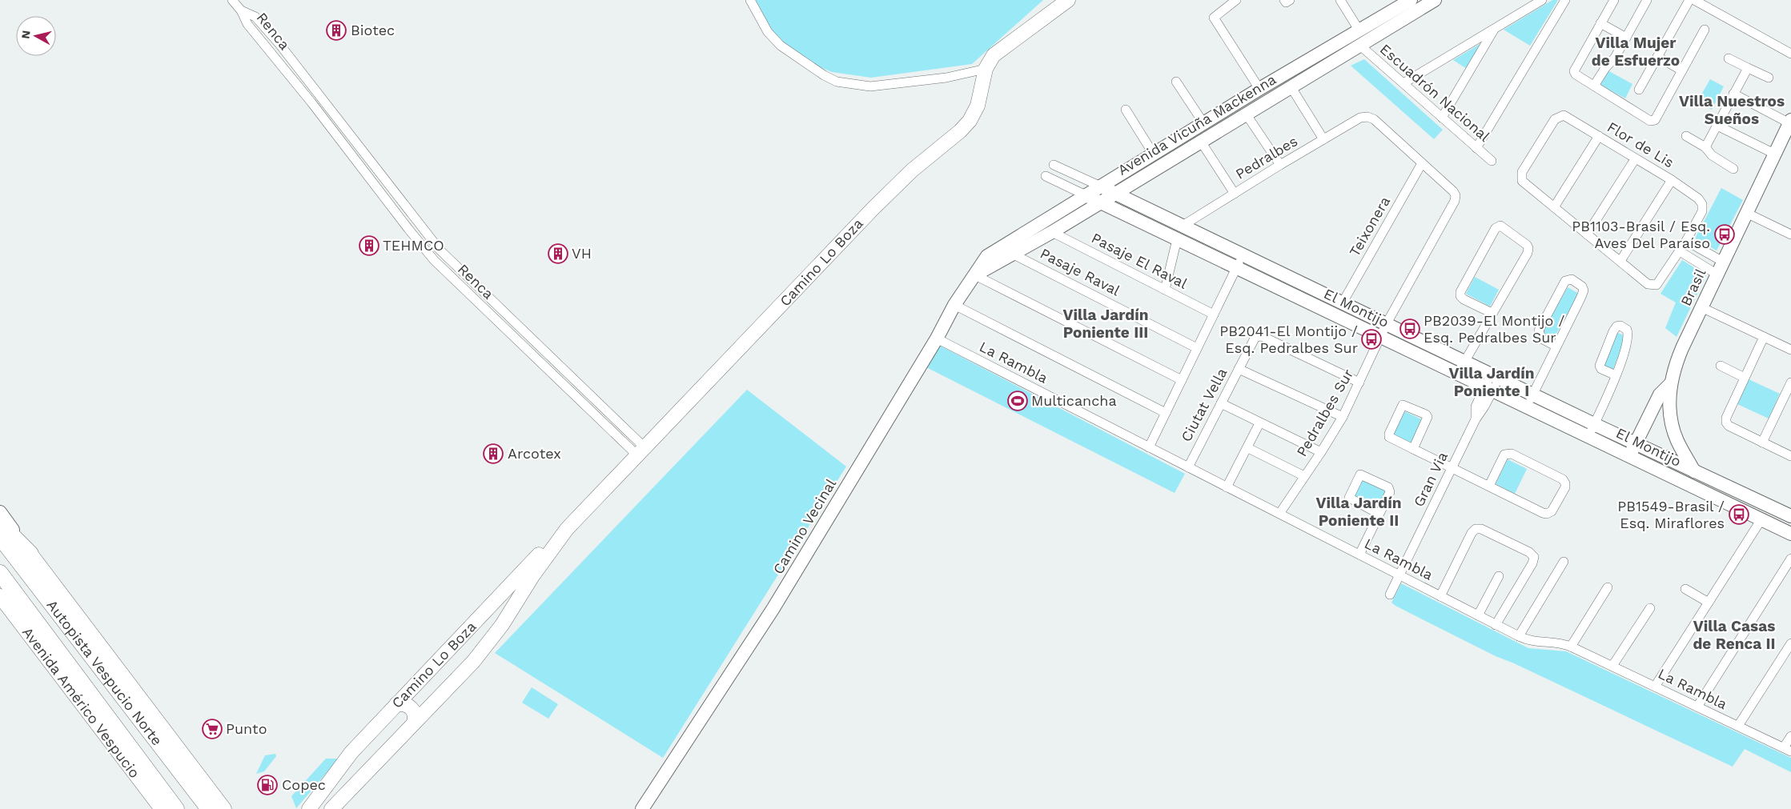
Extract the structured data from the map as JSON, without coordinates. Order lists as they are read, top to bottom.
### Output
{
  "streets": {
    "highway": ["Autopista Vespucio Norte"],
    "main road": ["Camino Lo Boza", "Avenida Américo Vespucio"],
    "street": [
      "Renca",
      "Escuadrón Nacional",
      "Avenida Vicuña Mackenna",
      "Flor de Lis",
      "Pedralbes",
      "Teixonera",
      "Pasaje El Raval",
      "Pasaje Raval",
      "Brasil",
      "El Montijo",
      "La Rambla",
      "Ciutat Vella",
      "Pedralbes Sur",
      "Gran Via",
      "Camino Vecinal"
    ]
  },
  "crossings": [
    ["Renca", "Camino Lo Boza"],
    ["Escuadrón Nacional", "Avenida Vicuña Mackenna"],
    ["Avenida Vicuña Mackenna", "Pasaje El Raval"],
    ["Avenida Vicuña Mackenna", "Pasaje Raval"],
    ["Avenida Vicuña Mackenna", "El Montijo"],
    ["Avenida Vicuña Mackenna", "Camino Vecinal"],
    ["Pedralbes", "Teixonera"],
    ["Pedralbes", "El Montijo"],
    ["Pedralbes", "Pedralbes Sur"],
    ["Teixonera", "El Montijo"],
    ["Teixonera", "Pedralbes Sur"],
    ["Brasil", "El Montijo"],
    ["El Montijo", "Pedralbes Sur"],
    ["El Montijo", "Gran Via"],
    ["La Rambla", "Ciutat Vella"],
    ["La Rambla", "Pedralbes Sur"],
    ["La Rambla", "Gran Via"],
    ["La Rambla", "Camino Vecinal"],
    ["Ciutat Vella", "Pedralbes Sur"]
  ],
  "districts": [
    "Villa Mujer de Esfuerzo",
    "Villa Nuestros Sueños",
    "Villa Jardín Poniente III",
    "Villa Jardín Poniente I",
    "Villa Jardín Poniente II",
    "Villa Casas de Renca II"
  ],
  "places": {
    "building": [
      "Biotec",
      "TEHMCO",
      "VH",
      "Arcotex"
    ],
    "bus stop": [
      "PB1103-Brasil / Esq. Aves Del Paraíso",
      "PB2039-El Montijo / Esq. Pedralbes Sur",
      "PB2041-El Montijo / Esq. Pedralbes Sur",
      "PB1549-Brasil / Esq. Miraflores"
    ],
    "sports": ["Multicancha"],
    "supermarket": ["Punto"],
    "fuel station": ["Copec"]
  },
  "north": "left"
}
